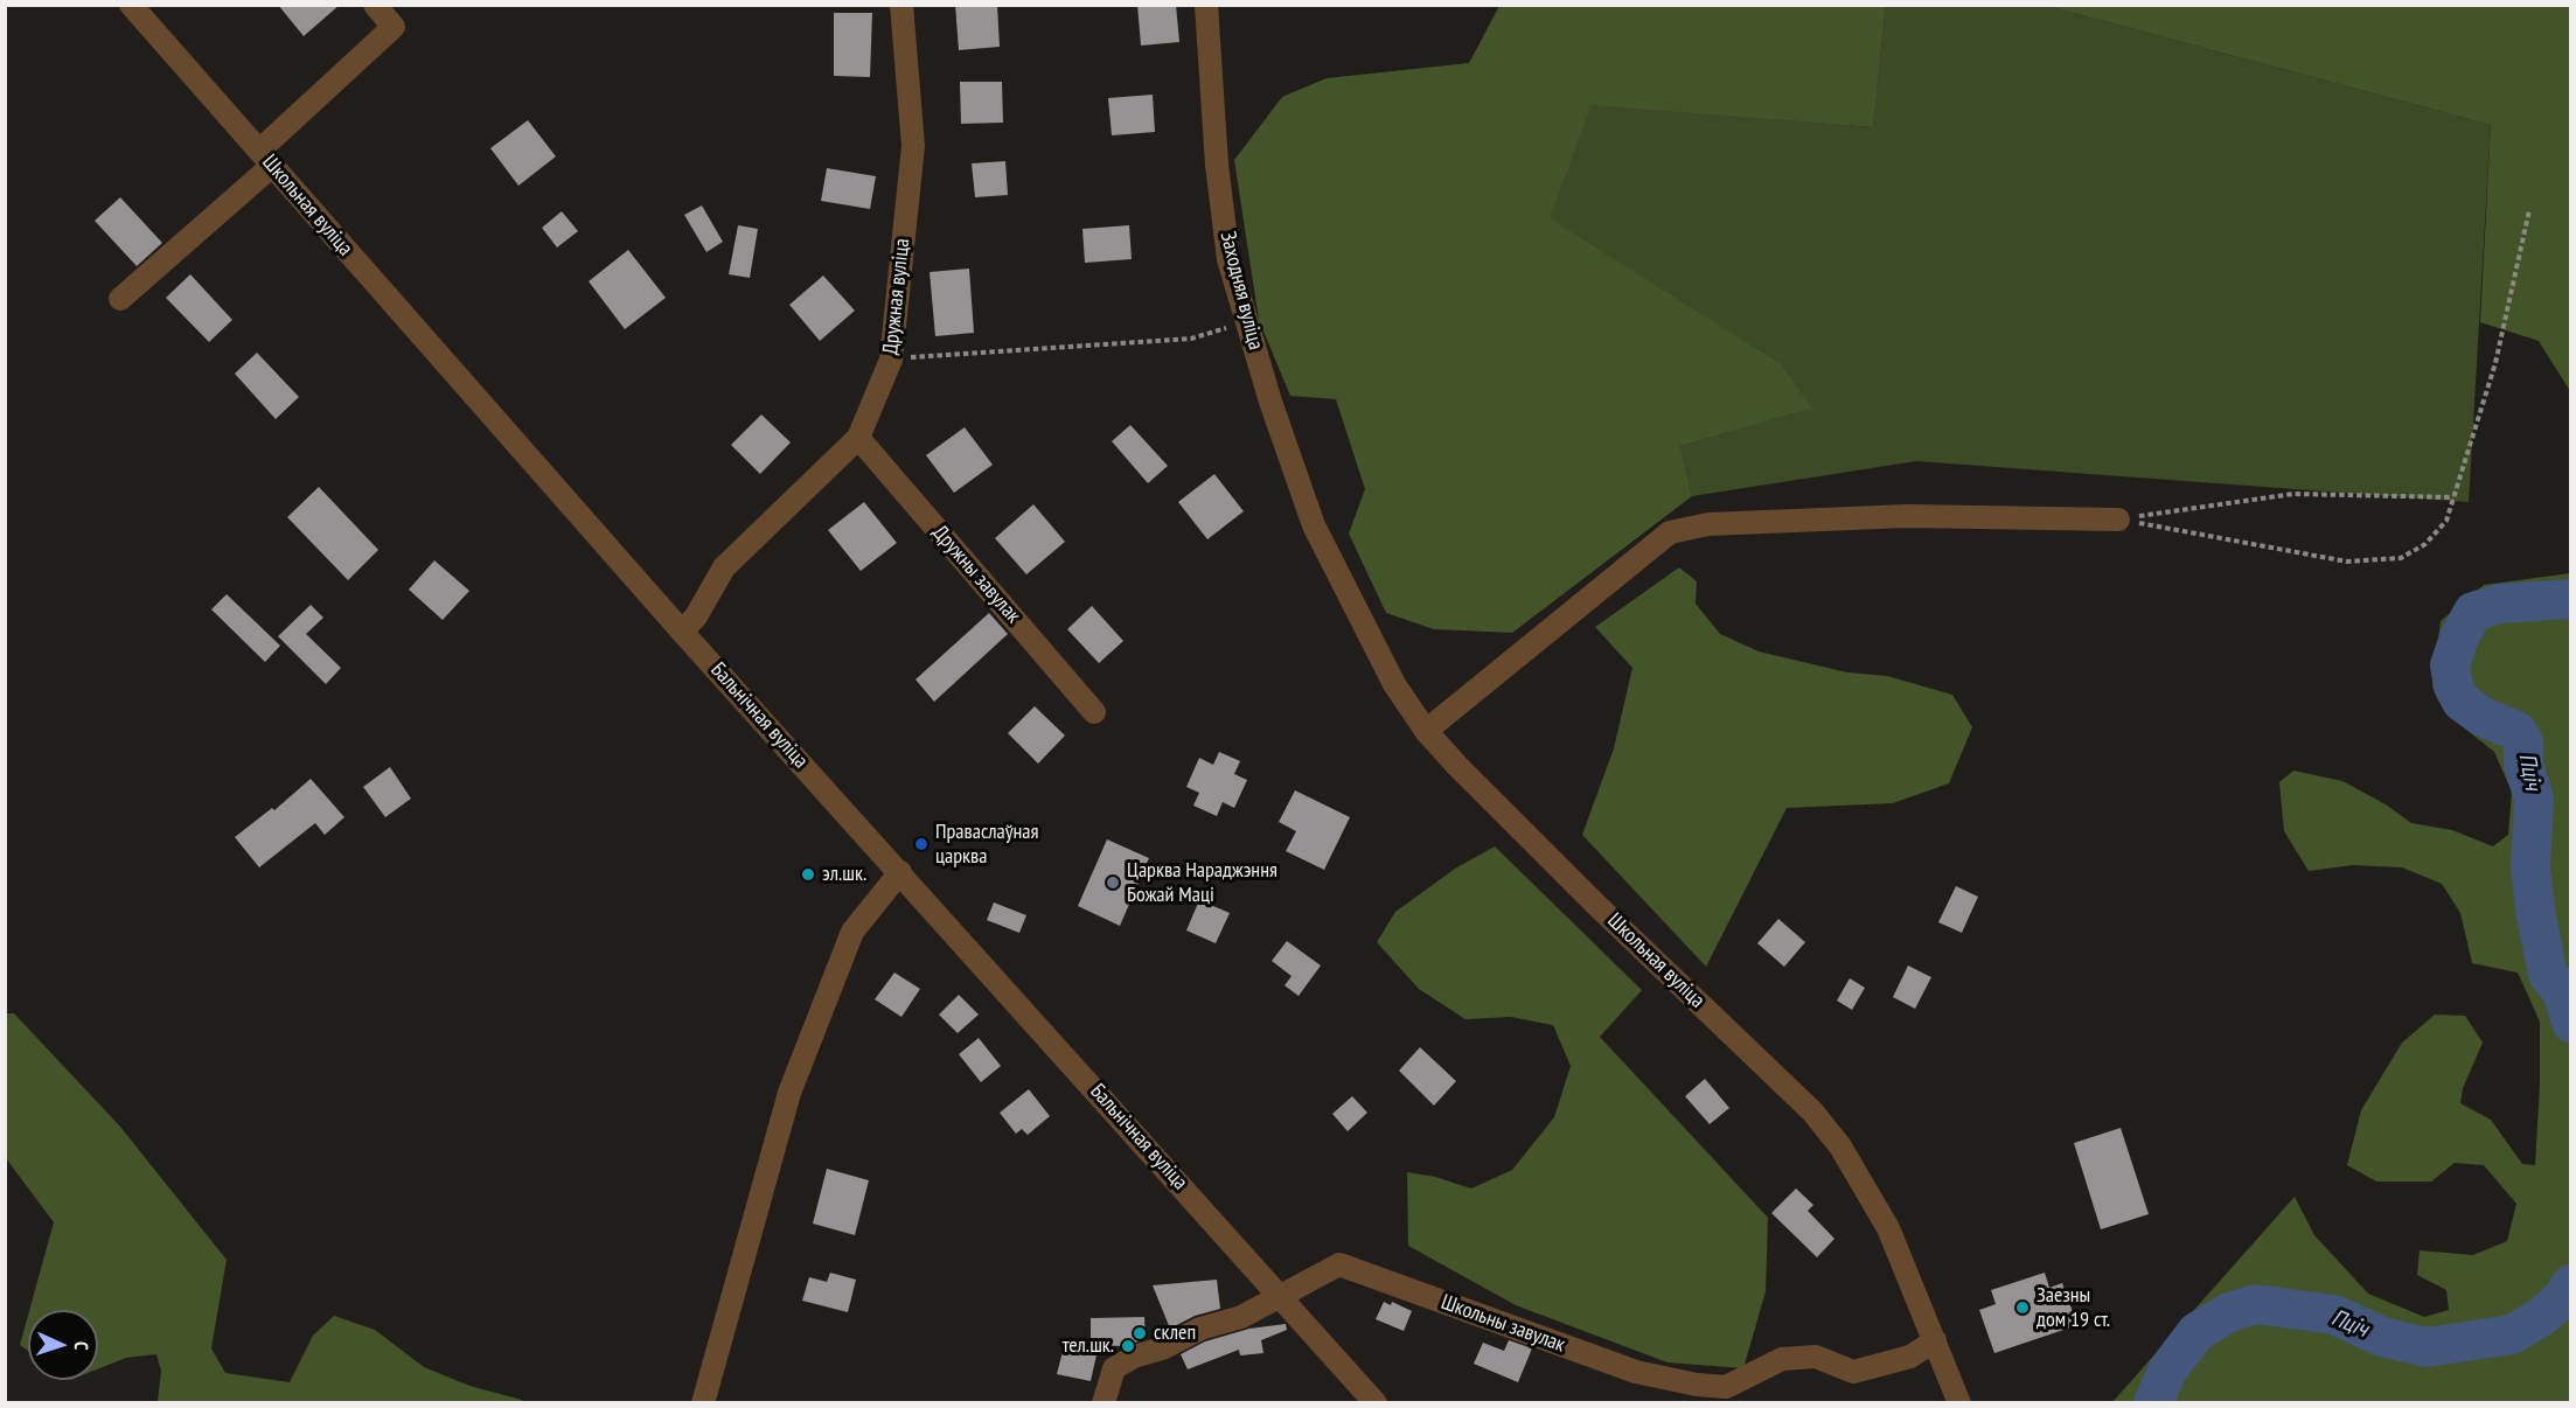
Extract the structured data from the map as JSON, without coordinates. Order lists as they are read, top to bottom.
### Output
{
  "streets": {
    "street": [
      "Школьная вуліца",
      "Заходняя вуліца",
      "Дружная вуліца",
      "Дружны завулак",
      "Бальнічная вуліца",
      "Школьны завулак"
    ]
  },
  "crossings": [
    ["Школьная вуліца", "Заходняя вуліца"],
    ["Школьная вуліца", "Бальнічная вуліца"],
    ["Школьная вуліца", "Школьны завулак"],
    ["Дружная вуліца", "Дружны завулак"],
    ["Дружная вуліца", "Бальнічная вуліца"],
    ["Бальнічная вуліца", "Школьны завулак"]
  ],
  "water": ["Пціч"],
  "places": [
    "Праваслаўная царква",
    "эл.шк.",
    "Царква Нараджэння Божай Маці",
    "Заезны дом 19 ст.",
    "склеп",
    "тел.шк."
  ],
  "north": "right"
}
